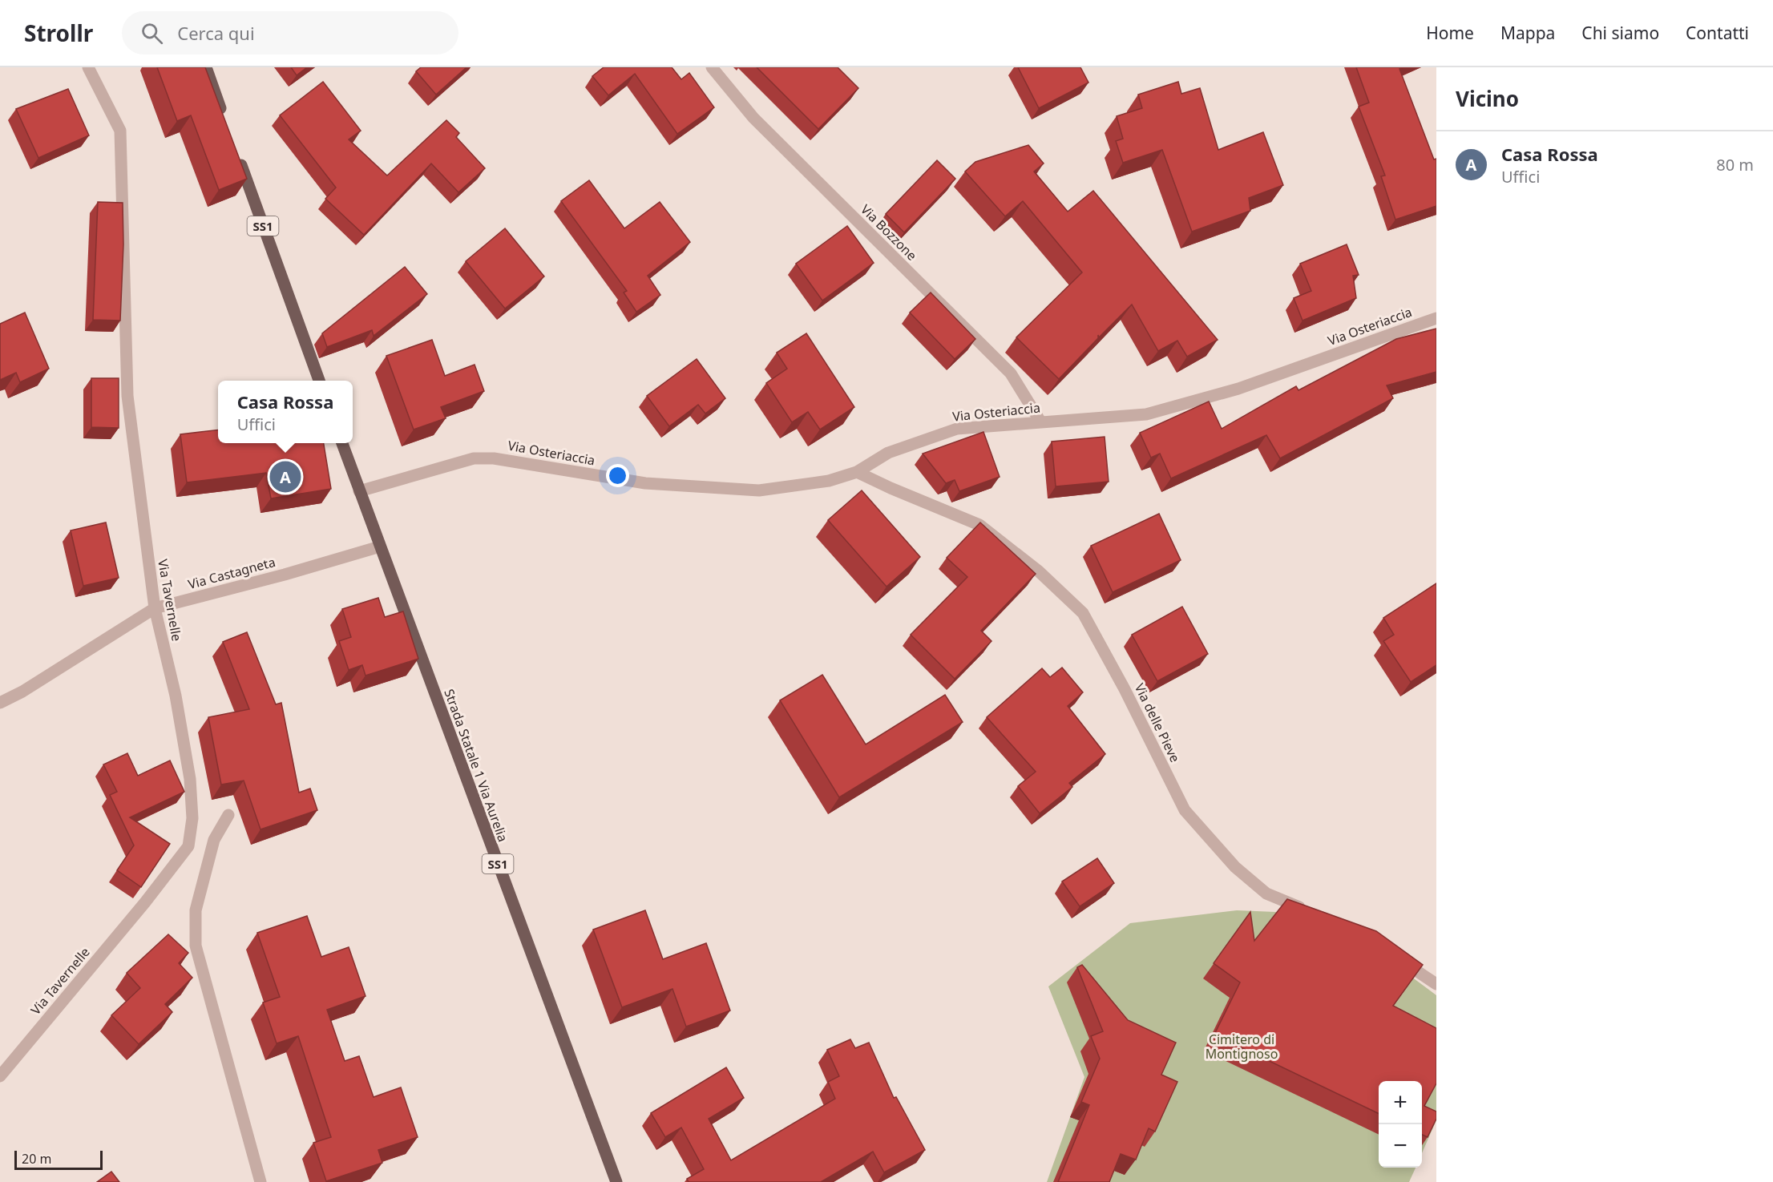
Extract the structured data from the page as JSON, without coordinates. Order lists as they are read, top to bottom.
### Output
{
  "streets": {
    "main road": ["SS1", "Strada Statale 1 Via Aurelia"],
    "street": [
      "Via Bozzone",
      "Via Osteriaccia",
      "Via Castagneta",
      "Via Tavernelle",
      "Via delle Pieve"
    ]
  },
  "crossings": [
    ["Via Bozzone", "Via Osteriaccia"],
    ["Via Osteriaccia", "Via delle Pieve"],
    ["Via Osteriaccia", "Strada Statale 1 Via Aurelia"],
    ["Via Castagneta", "Via Tavernelle"],
    ["Via Castagneta", "Strada Statale 1 Via Aurelia"]
  ],
  "parks": ["Cimitero di Montignoso"],
  "scale_bar": "20 m",
  "page": {
    "header": "Strollr",
    "search": "Cerca qui",
    "nav": [
      "Home",
      "Mappa",
      "Chi siamo",
      "Contatti"
    ],
    "heading": "Vicino",
    "list": [
      {
        "mark": "A",
        "name": "Casa Rossa",
        "note": "Uffici",
        "value": "80 m"
      }
    ],
    "popup": ["Casa Rossa", "Uffici"],
    "pins": "A",
    "map_buttons": ["+", "−"],
    "scale": "20 m"
  }
}
